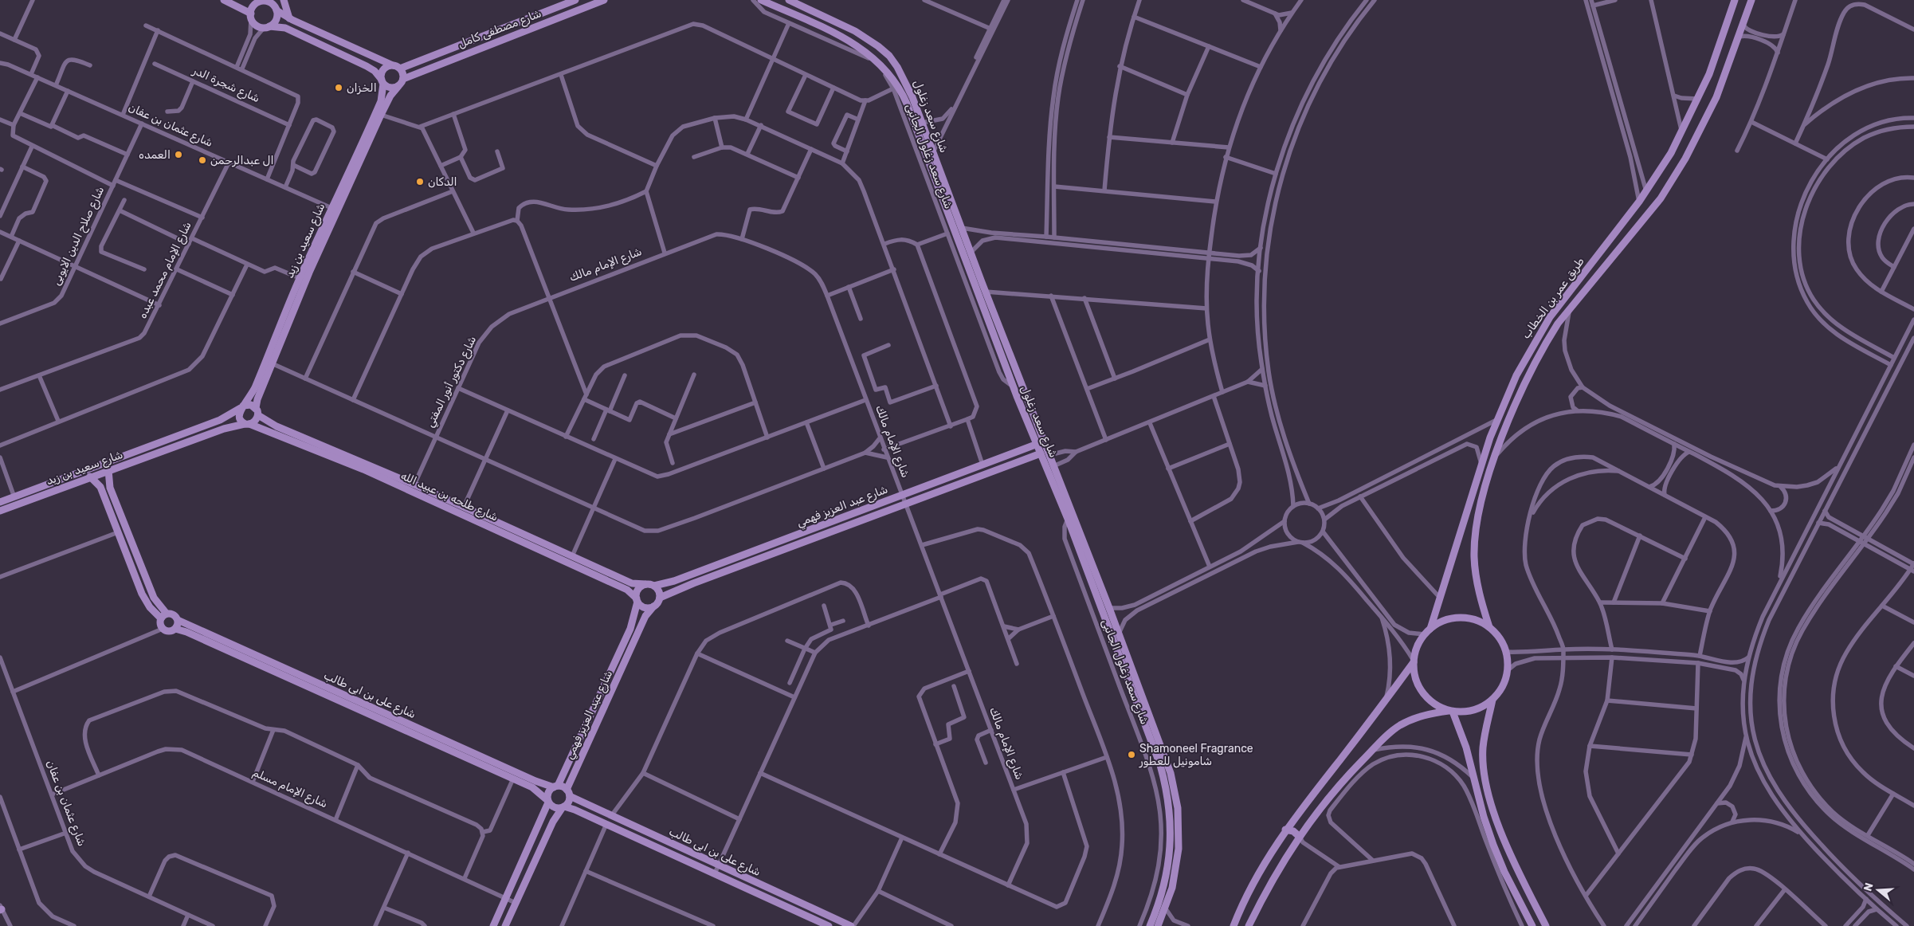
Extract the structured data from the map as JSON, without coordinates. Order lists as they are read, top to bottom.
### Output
{
  "streets": {
    "street": [
      "شارع مصطفى كامل",
      "شارع شجرة الدر",
      "شارع سعد زغلول",
      "شارع عثمان بن عفان",
      "شارع سعد زغلول الجانبى",
      "شارع صلاح الدين الايوبى",
      "شارع سعيد بن زيد",
      "شارع الإمام مالك",
      "شارع الإمام محمد عبده",
      "طريق عمر بن الخطاب",
      "شارع دكتور أنور المفتي",
      "شارع طلحه بن عبيد الله",
      "شارع عبد العزيز فهمي",
      "شارع على بن ابى طالب",
      "شارع الإمام مسلم"
    ]
  },
  "crossings": [
    ["شارع مصطفى كامل", "شارع سعيد بن زيد"],
    ["شارع سعد زغلول", "شارع سعد زغلول الجانبى"],
    ["شارع سعد زغلول", "شارع عبد العزيز فهمي"],
    ["شارع عثمان بن عفان", "شارع صلاح الدين الايوبى"],
    ["شارع عثمان بن عفان", "شارع سعيد بن زيد"],
    ["شارع عثمان بن عفان", "شارع الإمام محمد عبده"],
    ["شارع عثمان بن عفان", "شارع الإمام مسلم"],
    ["شارع سعيد بن زيد", "شارع طلحه بن عبيد الله"],
    ["شارع الإمام مالك", "شارع دكتور أنور المفتي"],
    ["شارع الإمام مالك", "شارع عبد العزيز فهمي"],
    ["شارع دكتور أنور المفتي", "شارع طلحه بن عبيد الله"],
    ["شارع طلحه بن عبيد الله", "شارع عبد العزيز فهمي"],
    ["شارع عبد العزيز فهمي", "شارع على بن ابى طالب"]
  ],
  "places": [
    "الخزان",
    "العمده",
    "ال عبدالرحمن",
    "الدكان",
    "Shamoneel Fragrance شامونيل للعطور"
  ],
  "north": "left"
}
